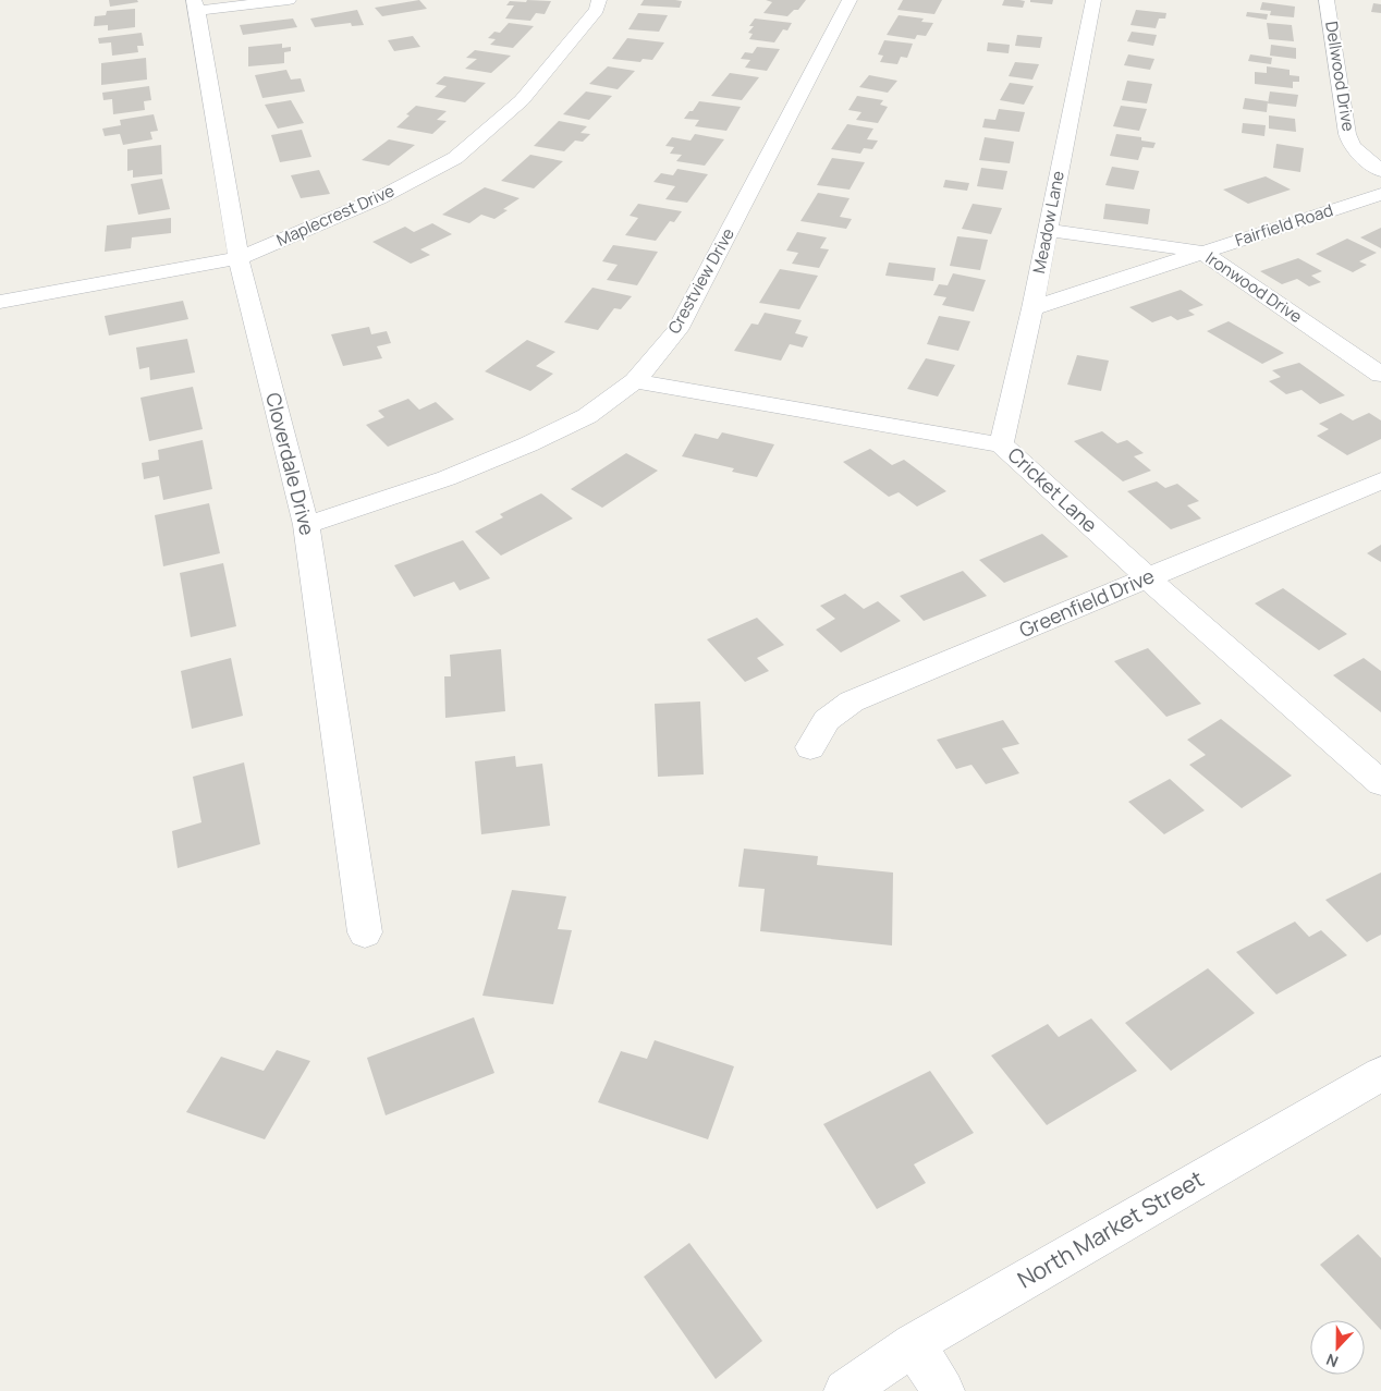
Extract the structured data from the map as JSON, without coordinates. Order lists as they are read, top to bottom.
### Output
{
  "streets": {
    "street": [
      "Dellwood Drive",
      "Maplecrest Drive",
      "Meadow Lane",
      "Fairfield Road",
      "Crestview Drive",
      "Ironwood Drive",
      "Cloverdale Drive",
      "Cricket Lane",
      "Greenfield Drive",
      "North Market Street"
    ]
  },
  "crossings": [
    ["Maplecrest Drive", "Cloverdale Drive"],
    ["Meadow Lane", "Fairfield Road"],
    ["Meadow Lane", "Ironwood Drive"],
    ["Meadow Lane", "Cricket Lane"],
    ["Fairfield Road", "Ironwood Drive"],
    ["Crestview Drive", "Cloverdale Drive"],
    ["Crestview Drive", "Cricket Lane"],
    ["Cricket Lane", "Greenfield Drive"]
  ],
  "north": "bottom"
}
